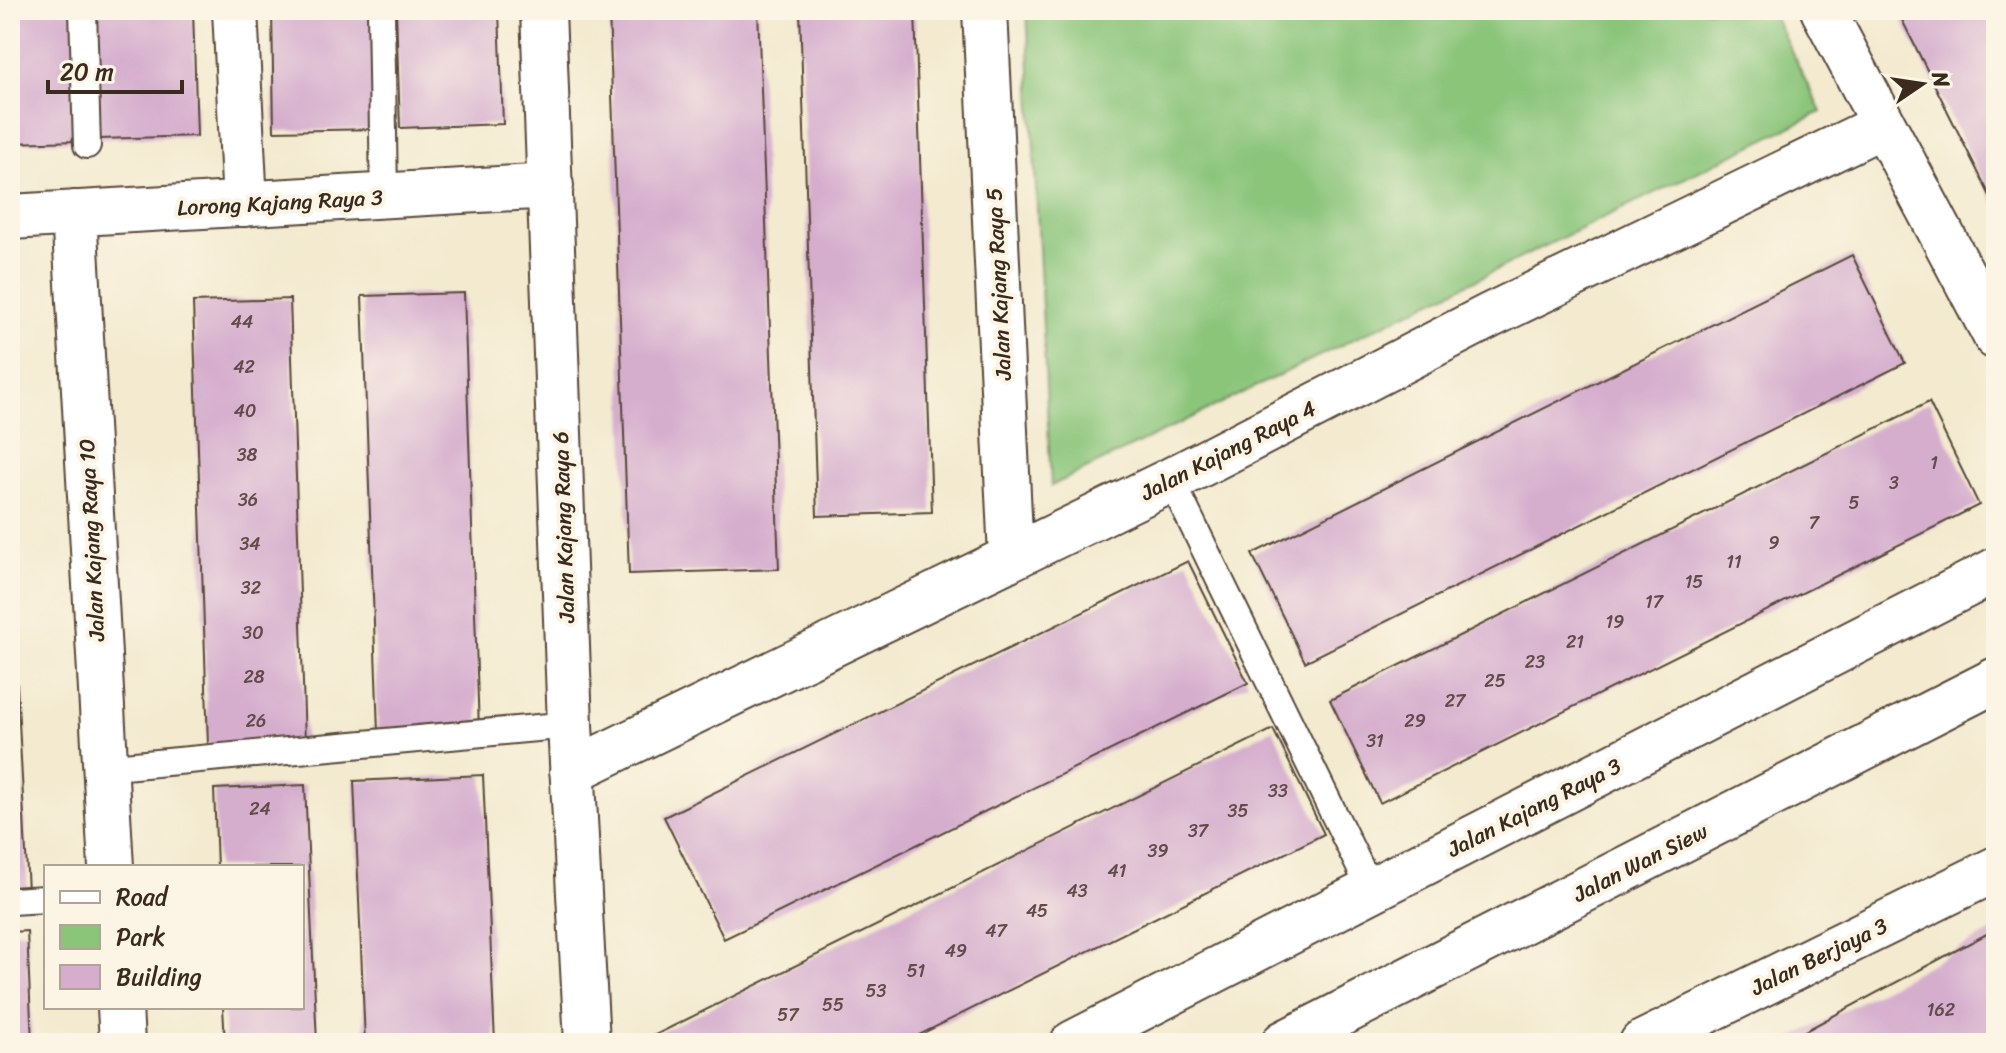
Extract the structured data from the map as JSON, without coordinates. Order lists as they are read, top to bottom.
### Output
{
  "streets": {
    "street": [
      "Lorong Kajang Raya 3",
      "Jalan Kajang Raya 5",
      "Jalan Kajang Raya 4",
      "Jalan Kajang Raya 6",
      "Jalan Kajang Raya 10",
      "Jalan Kajang Raya 3",
      "Jalan Wan Siew",
      "Jalan Berjaya 3"
    ]
  },
  "crossings": [
    ["Lorong Kajang Raya 3", "Jalan Kajang Raya 6"],
    ["Lorong Kajang Raya 3", "Jalan Kajang Raya 10"],
    ["Jalan Kajang Raya 5", "Jalan Kajang Raya 4"],
    ["Jalan Kajang Raya 4", "Jalan Kajang Raya 6"]
  ],
  "house_numbers": [
    "44",
    "42",
    "40",
    "38",
    "1",
    "3",
    "36",
    "5",
    "7",
    "9",
    "34",
    "11",
    "15",
    "32",
    "17",
    "19",
    "30",
    "21",
    "23",
    "28",
    "25",
    "27",
    "26",
    "29",
    "31",
    "33",
    "24",
    "35",
    "37",
    "39",
    "41",
    "43",
    "45",
    "47",
    "49",
    "51",
    "53",
    "55",
    "162",
    "57"
  ],
  "legend": ["Road", "Park", "Building"],
  "scale_bar": "20 m",
  "north": "right"
}
